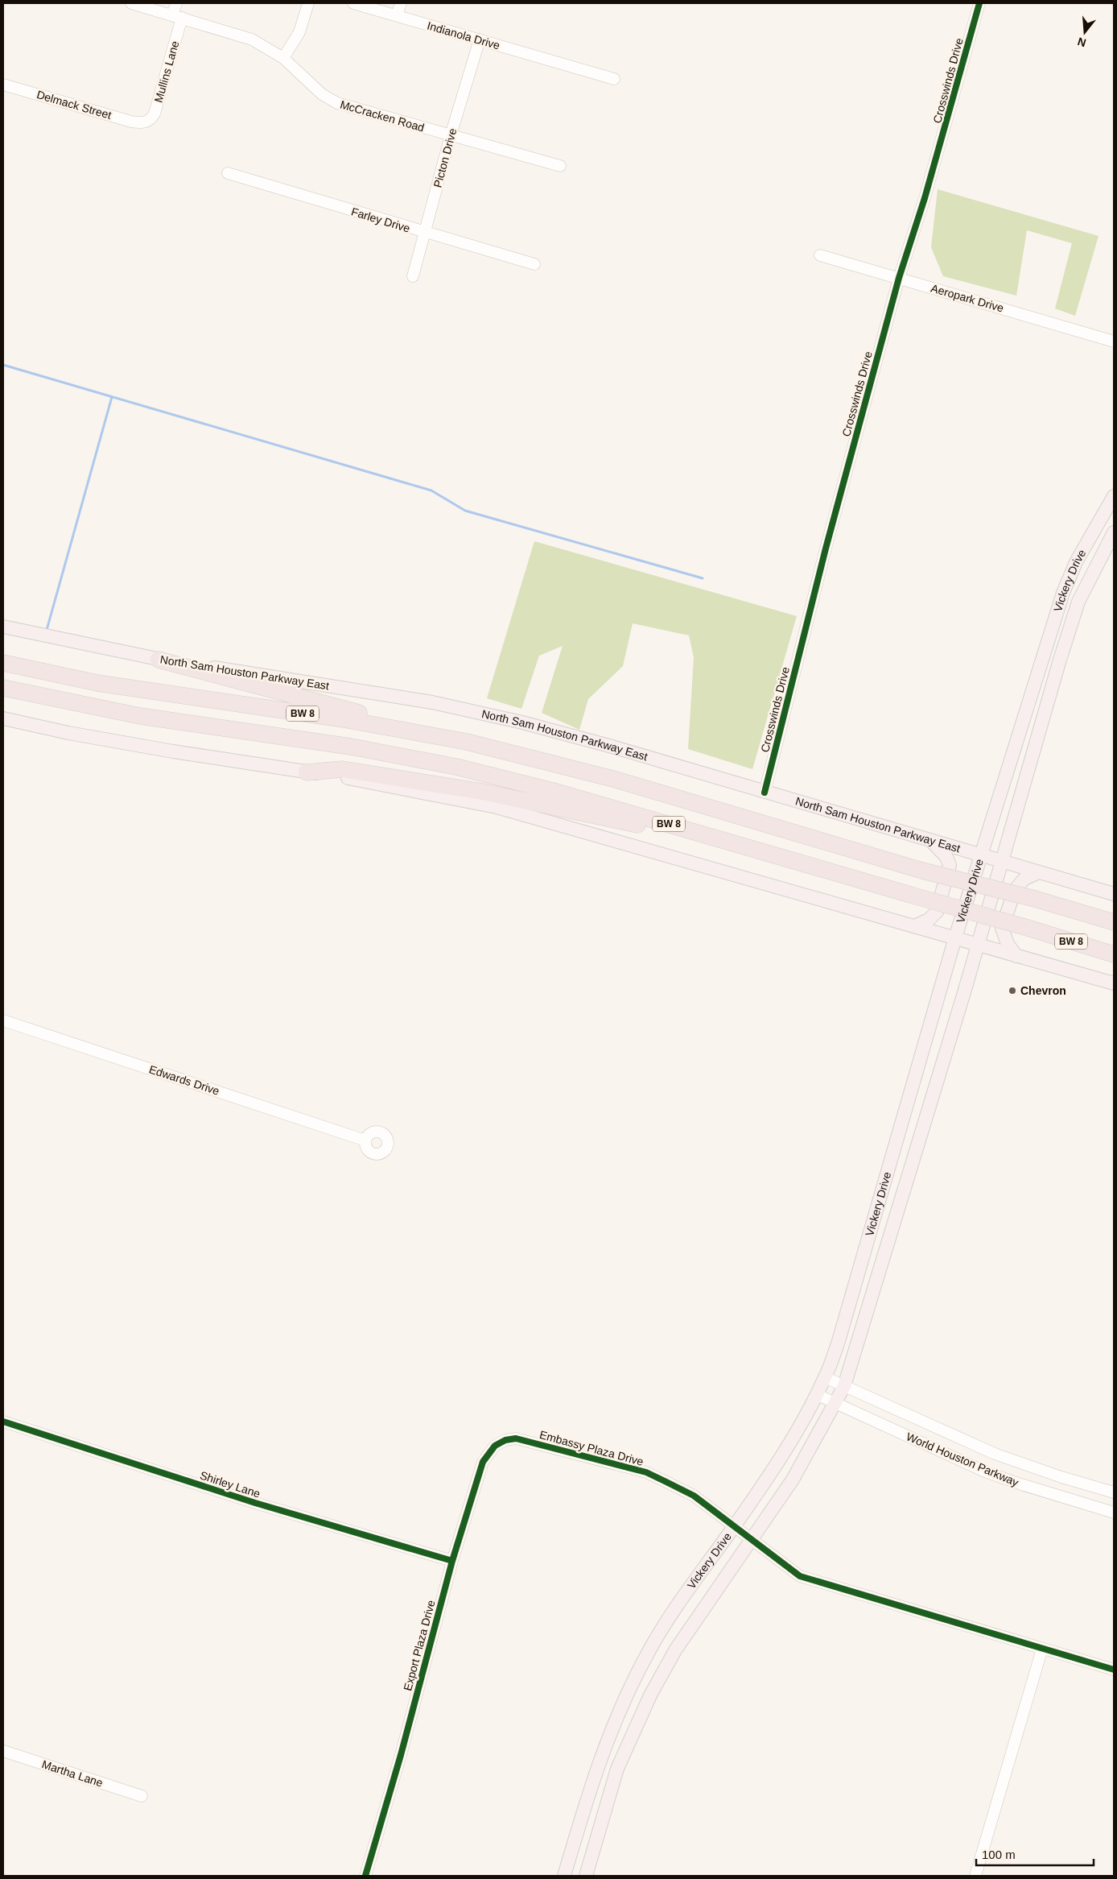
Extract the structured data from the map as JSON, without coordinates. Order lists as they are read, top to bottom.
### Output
{
  "streets": {
    "highway": ["BW 8"],
    "main road": ["Vickery Drive", "North Sam Houston Parkway East"],
    "street": [
      "Indianola Drive",
      "Mullins Lane",
      "Crosswinds Drive",
      "Delmack Street",
      "McCracken Road",
      "Picton Drive",
      "Farley Drive",
      "Aeropark Drive",
      "Edwards Drive",
      "Embassy Plaza Drive",
      "World Houston Parkway",
      "Shirley Lane",
      "Export Plaza Drive",
      "Martha Lane"
    ]
  },
  "crossings": [
    ["Indianola Drive", "Picton Drive"],
    ["Mullins Lane", "Delmack Street"],
    ["Mullins Lane", "McCracken Road"],
    ["Crosswinds Drive", "Aeropark Drive"],
    ["Crosswinds Drive", "North Sam Houston Parkway East"],
    ["McCracken Road", "Picton Drive"],
    ["Picton Drive", "Farley Drive"],
    ["Vickery Drive", "North Sam Houston Parkway East"],
    ["Vickery Drive", "Embassy Plaza Drive"],
    ["Vickery Drive", "World Houston Parkway"],
    ["Embassy Plaza Drive", "Export Plaza Drive"],
    ["Shirley Lane", "Export Plaza Drive"]
  ],
  "places": ["Chevron"],
  "scale_bar": "100 m",
  "north": "bottom"
}
